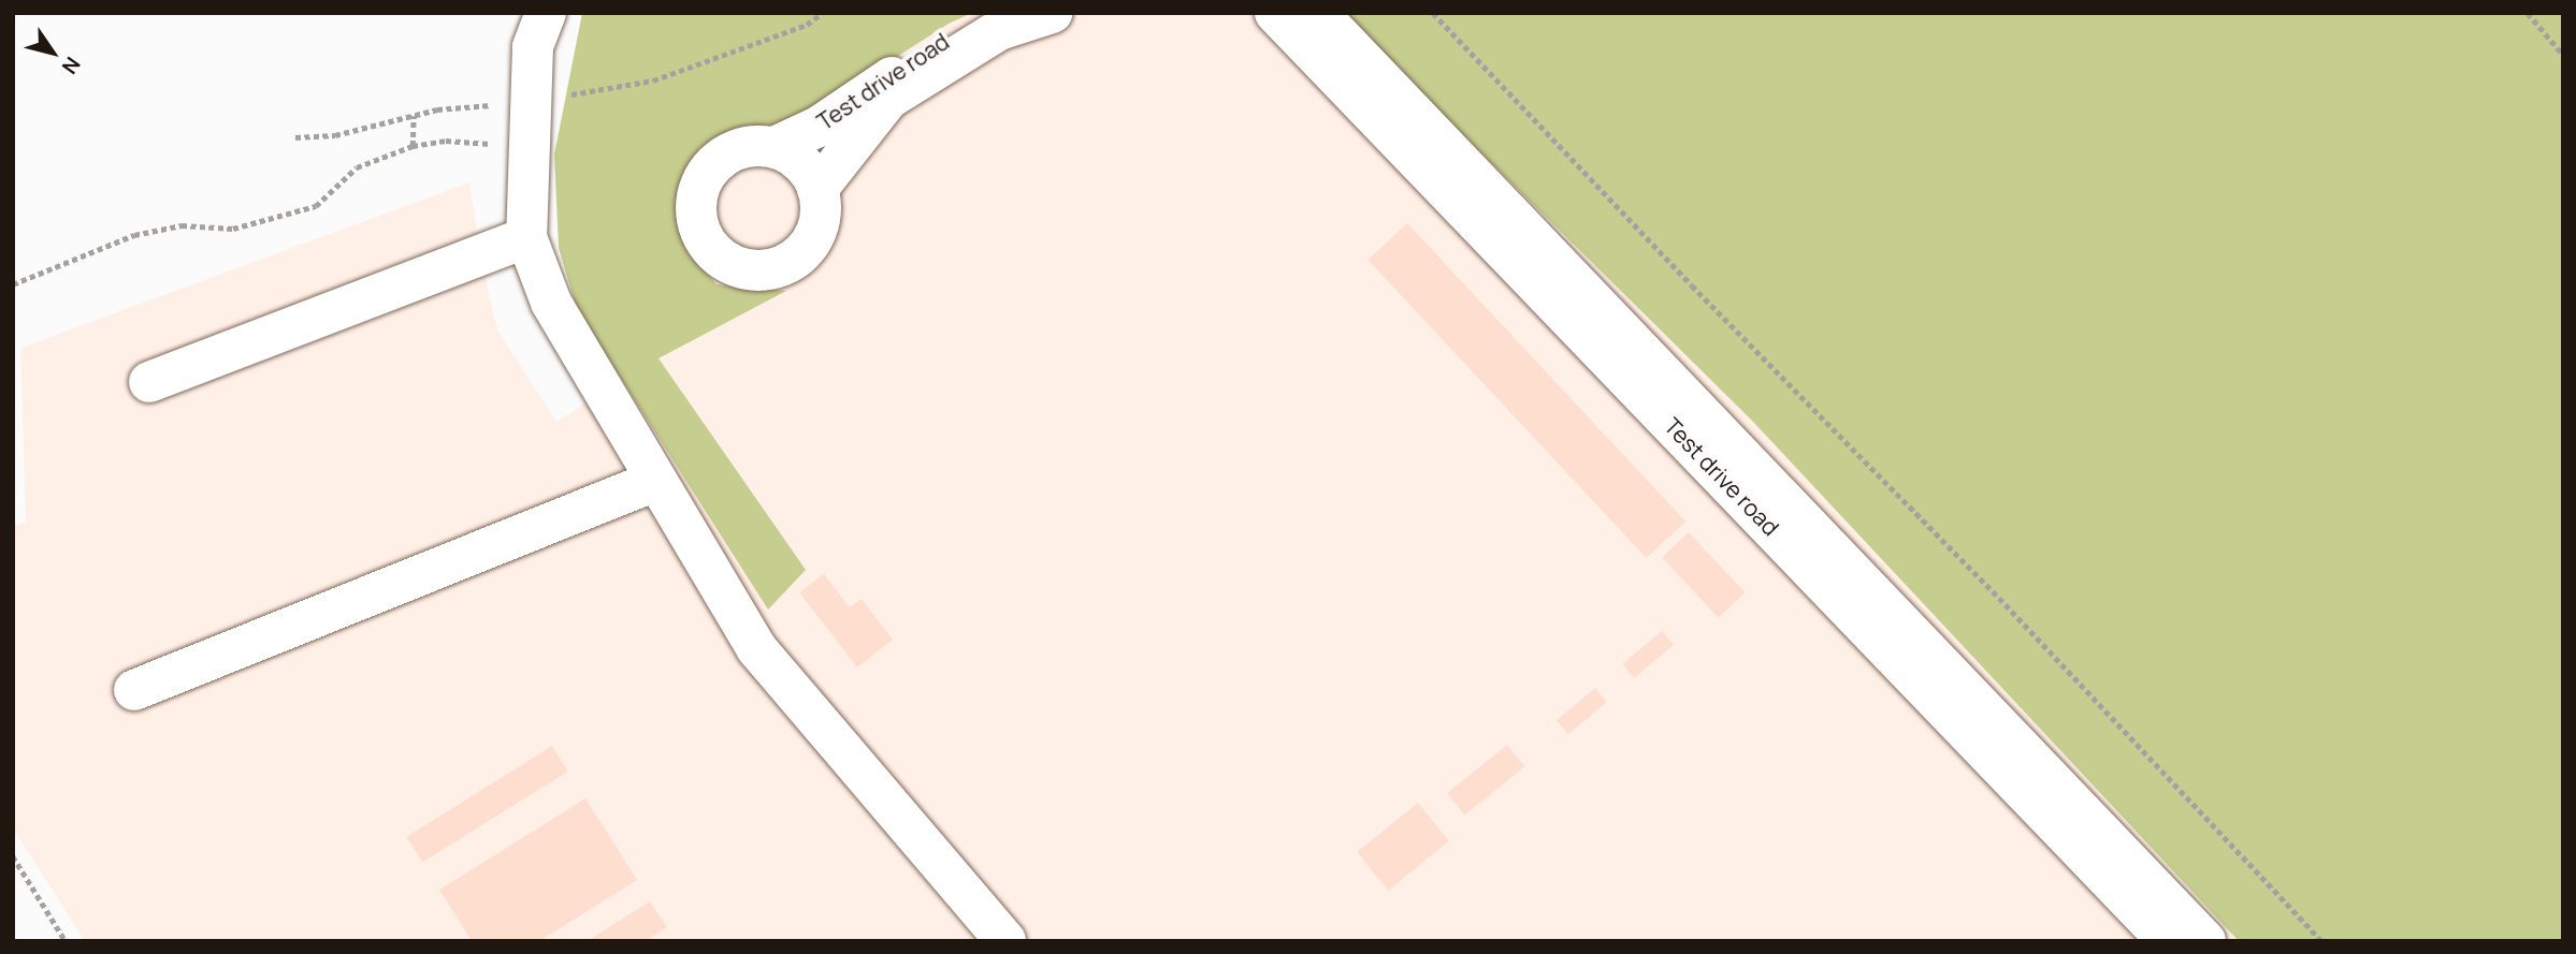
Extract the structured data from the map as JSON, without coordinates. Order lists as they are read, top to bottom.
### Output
{
  "streets": {
    "lane": ["Test drive road"]
  },
  "north": "bottom right"
}
